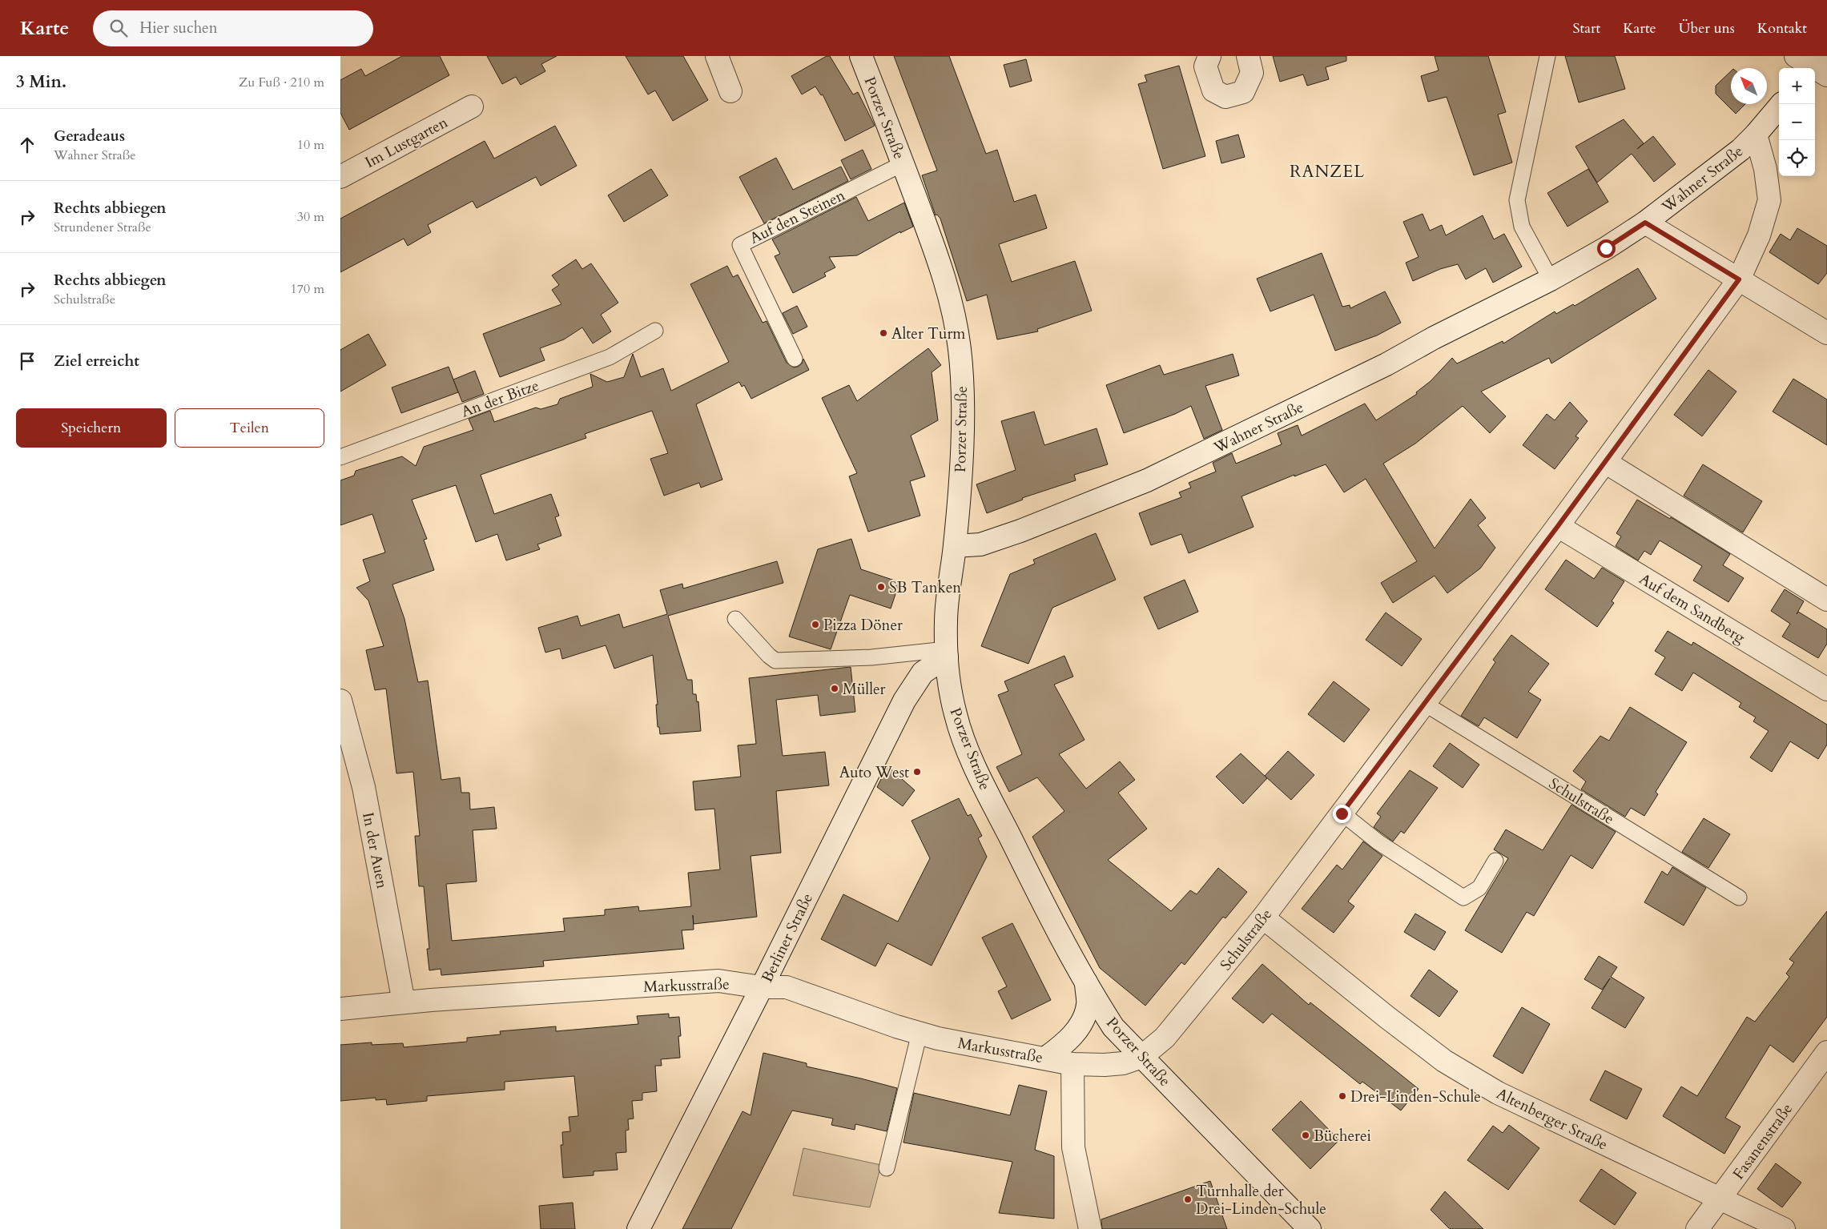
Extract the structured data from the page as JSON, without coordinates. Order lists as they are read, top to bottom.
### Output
{
  "streets": {
    "street": [
      "Porzer Straße",
      "Im Lustgarten",
      "Wahner Straße",
      "Auf dem Sandberg",
      "Schulstraße",
      "In der Auen",
      "Berliner Straße",
      "Markusstraße",
      "Altenberger Straße",
      "Fasanenstraße"
    ],
    "lane": ["Auf den Steinen", "An der Bitze"]
  },
  "crossings": [
    ["Porzer Straße", "Wahner Straße"],
    ["Porzer Straße", "Auf den Steinen"],
    ["Porzer Straße", "Schulstraße"],
    ["Porzer Straße", "Berliner Straße"],
    ["Porzer Straße", "Markusstraße"],
    ["Wahner Straße", "Schulstraße"],
    ["Auf dem Sandberg", "Schulstraße"],
    ["Schulstraße", "Markusstraße"],
    ["Schulstraße", "Altenberger Straße"],
    ["In der Auen", "Markusstraße"],
    ["Berliner Straße", "Markusstraße"],
    ["Altenberger Straße", "Fasanenstraße"]
  ],
  "districts": ["RANZEL"],
  "places": [
    "Alter Turm",
    "SB Tanken",
    "Pizza Döner",
    "Müller",
    "Auto West",
    "Drei-Linden-Schule",
    "Bücherei",
    "Turnhalle der Drei-Linden-Schule"
  ],
  "north": "top left",
  "page": {
    "header": "Karte",
    "search": "Hier suchen",
    "nav": [
      "Start",
      "Karte",
      "Über uns",
      "Kontakt"
    ],
    "heading": ["3 Min.", "Zu Fuß · 210 m"],
    "map_buttons": ["+", "−"],
    "list": [
      ["Geradeaus", "Wahner Straße", "10 m"],
      ["Rechts abbiegen", "Strundener Straße", "30 m"],
      ["Rechts abbiegen", "Schulstraße", "170 m"],
      "Ziel erreicht"
    ],
    "buttons": ["Speichern", "Teilen"]
  }
}
